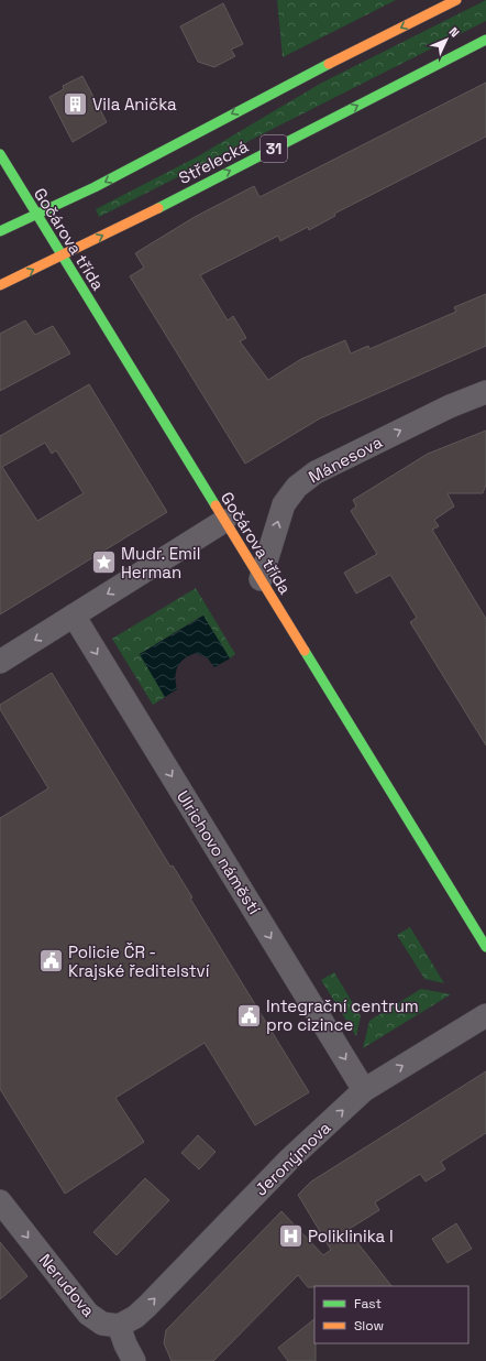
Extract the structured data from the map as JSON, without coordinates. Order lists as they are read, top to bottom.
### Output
{
  "streets": {
    "main road": ["31", "Střelecká", "Gočárova třída"],
    "street": [
      "Mánesova",
      "Ulrichovo náměstí",
      "Jeronýmova",
      "Nerudova"
    ]
  },
  "crossings": [
    ["Střelecká", "Gočárova třída"],
    ["Gočárova třída", "Mánesova"],
    ["Ulrichovo náměstí", "Jeronýmova"],
    ["Jeronýmova", "Nerudova"]
  ],
  "one_way": [
    "Mánesova",
    "Ulrichovo náměstí",
    "Jeronýmova",
    "Nerudova"
  ],
  "places": {
    "building": ["Vila Anička"],
    "place": ["Mudr. Emil Herman"],
    "public building": ["Policie ČR - Krajské ředitelství", "Integrační centrum pro cizince"],
    "hospital": ["Poliklinika I"]
  },
  "legend": ["Fast", "Slow"],
  "north": "top right"
}
